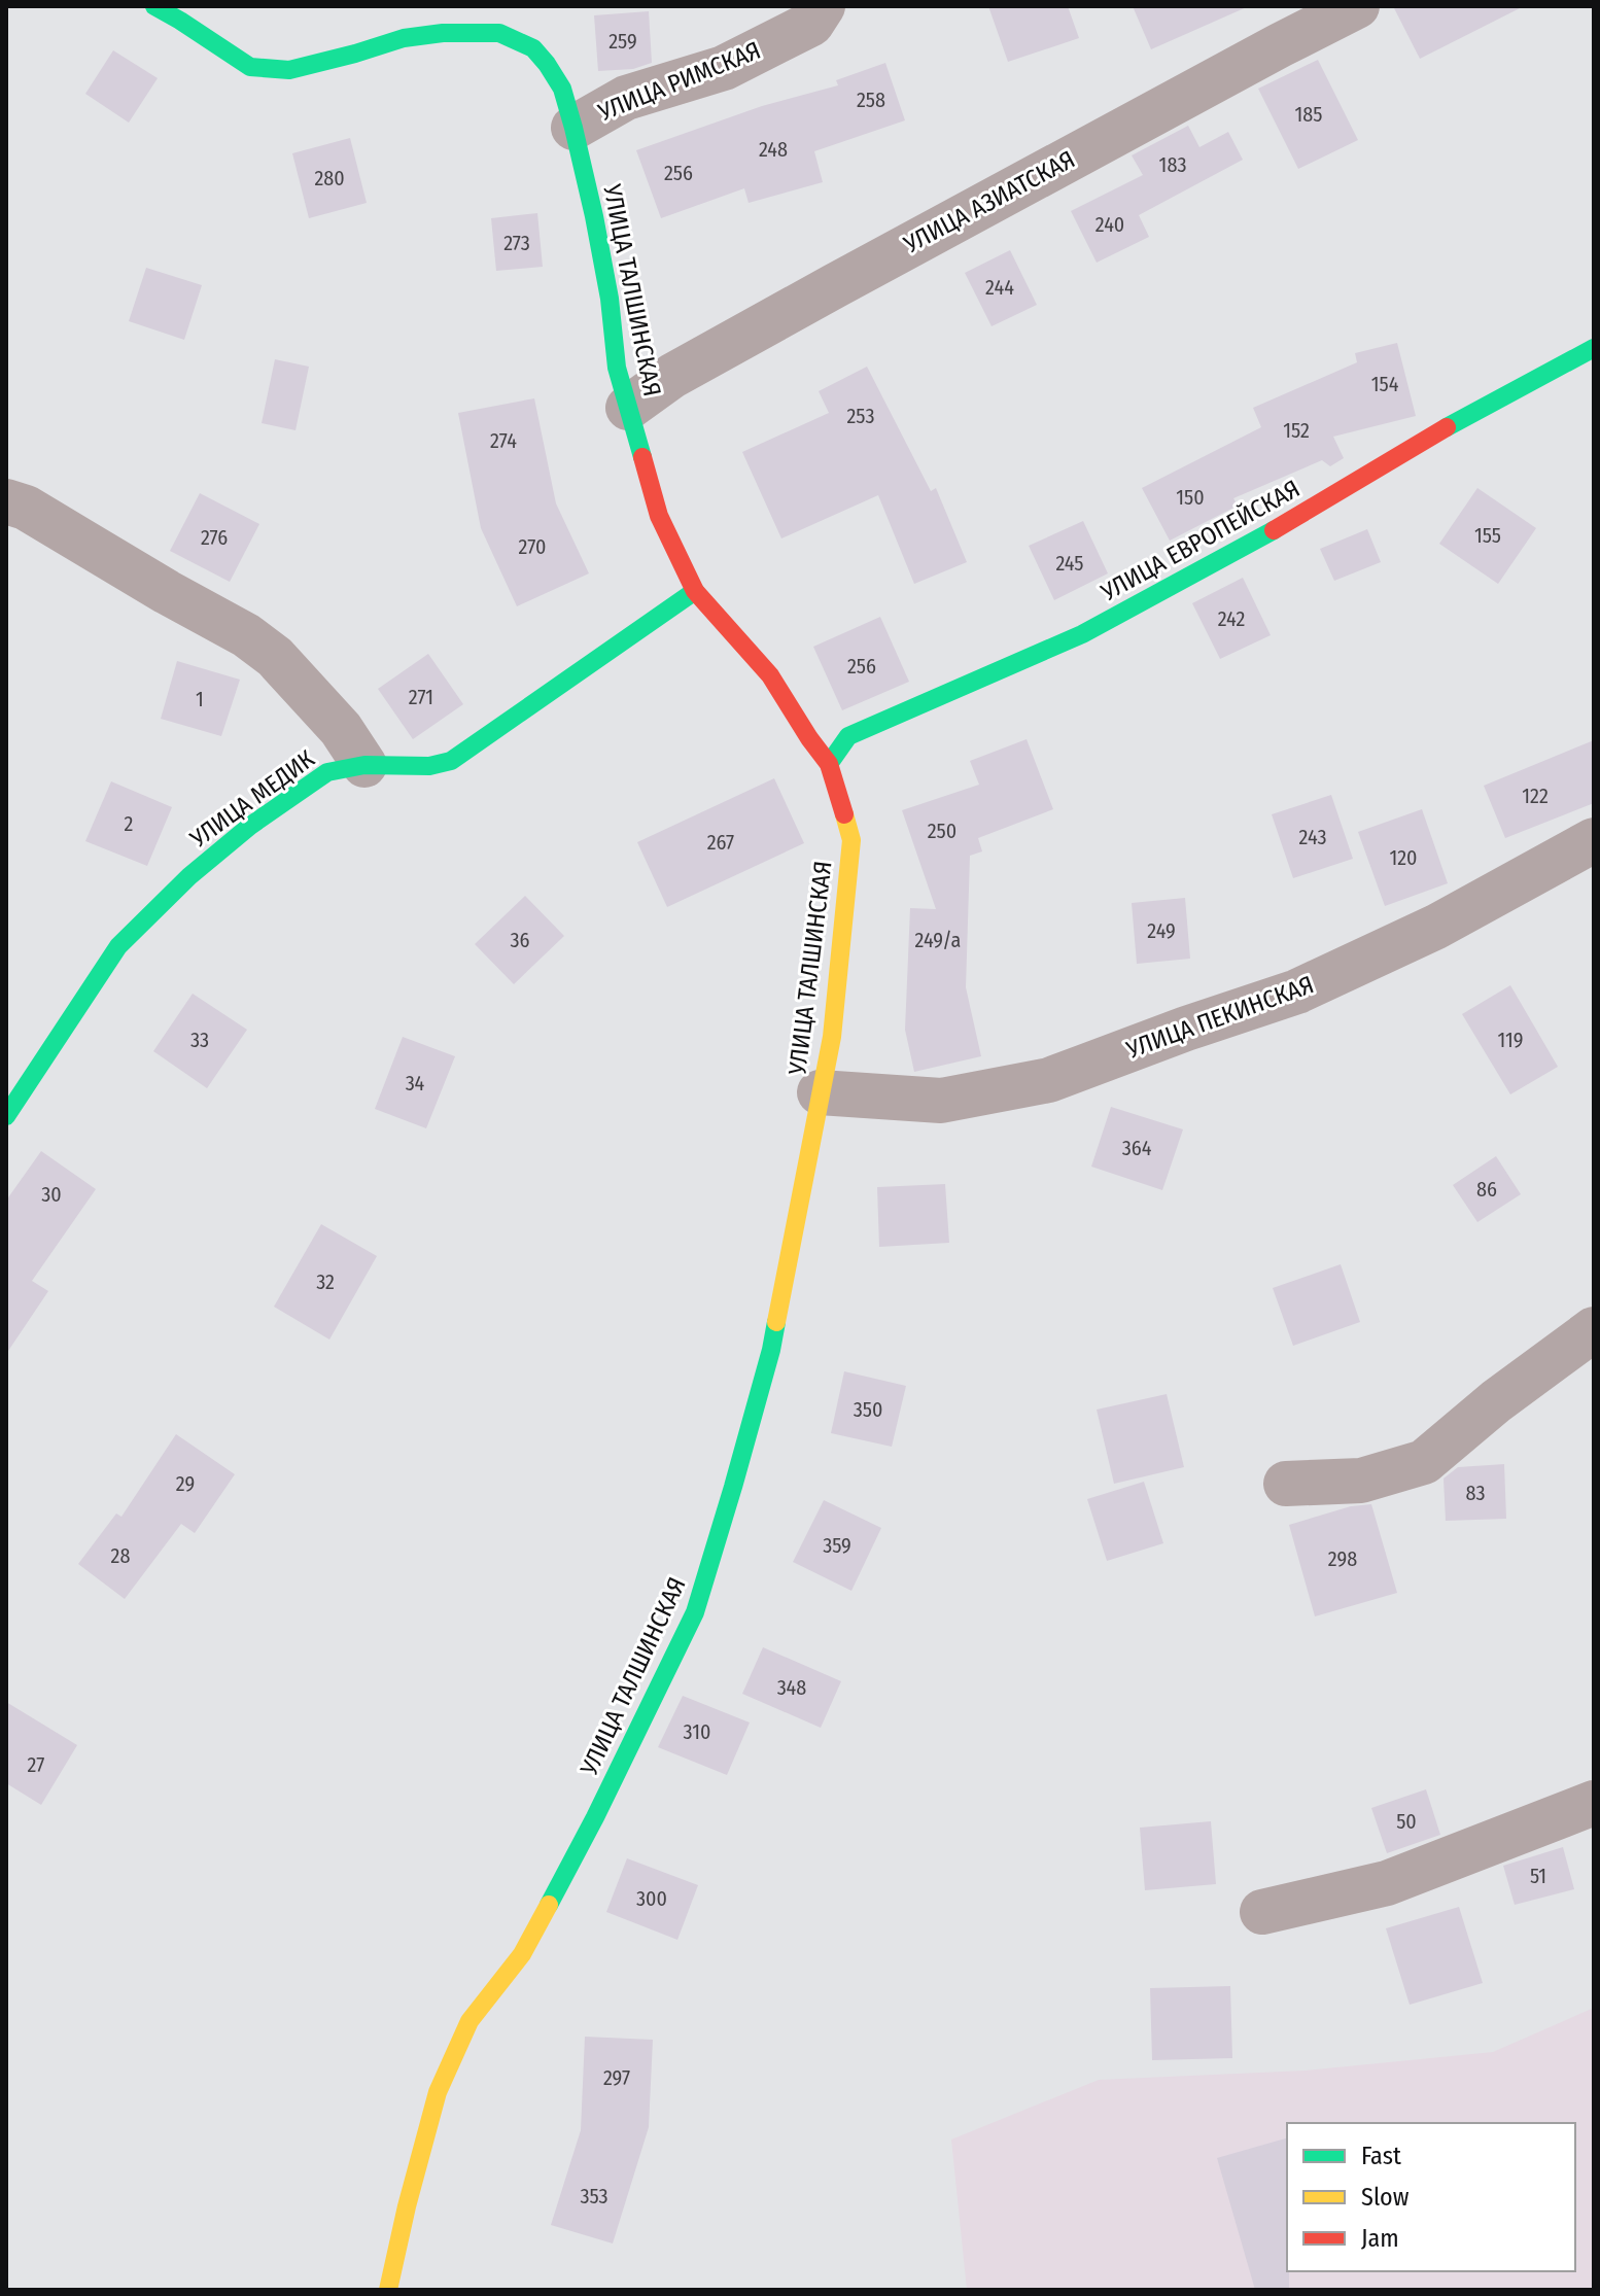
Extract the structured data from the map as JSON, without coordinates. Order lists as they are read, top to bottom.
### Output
{
  "streets": {
    "street": [
      "УЛИЦА РИМСКАЯ",
      "УЛИЦА АЗИАТСКАЯ",
      "УЛИЦА ТАЛШИНСКАЯ",
      "УЛИЦА ЕВРОПЕЙСКАЯ",
      "УЛИЦА МЕДИК",
      "УЛИЦА ПЕКИНСКАЯ"
    ]
  },
  "crossings": [
    ["УЛИЦА РИМСКАЯ", "УЛИЦА ТАЛШИНСКАЯ"],
    ["УЛИЦА АЗИАТСКАЯ", "УЛИЦА ТАЛШИНСКАЯ"],
    ["УЛИЦА ТАЛШИНСКАЯ", "УЛИЦА ЕВРОПЕЙСКАЯ"],
    ["УЛИЦА ТАЛШИНСКАЯ", "УЛИЦА МЕДИК"],
    ["УЛИЦА ТАЛШИНСКАЯ", "УЛИЦА ПЕКИНСКАЯ"]
  ],
  "house_numbers": [
    "259",
    "258",
    "185",
    "248",
    "183",
    "256",
    "280",
    "240",
    "273",
    "244",
    "154",
    "253",
    "152",
    "274",
    "150",
    "155",
    "276",
    "270",
    "245",
    "242",
    "256",
    "271",
    "1",
    "122",
    "2",
    "250",
    "243",
    "267",
    "120",
    "249",
    "36",
    "249/а",
    "33",
    "119",
    "34",
    "364",
    "86",
    "30",
    "32",
    "350",
    "29",
    "83",
    "359",
    "28",
    "298",
    "348",
    "310",
    "27",
    "50",
    "51",
    "300",
    "297",
    "353"
  ],
  "legend": ["Fast", "Slow", "Jam"]
}
